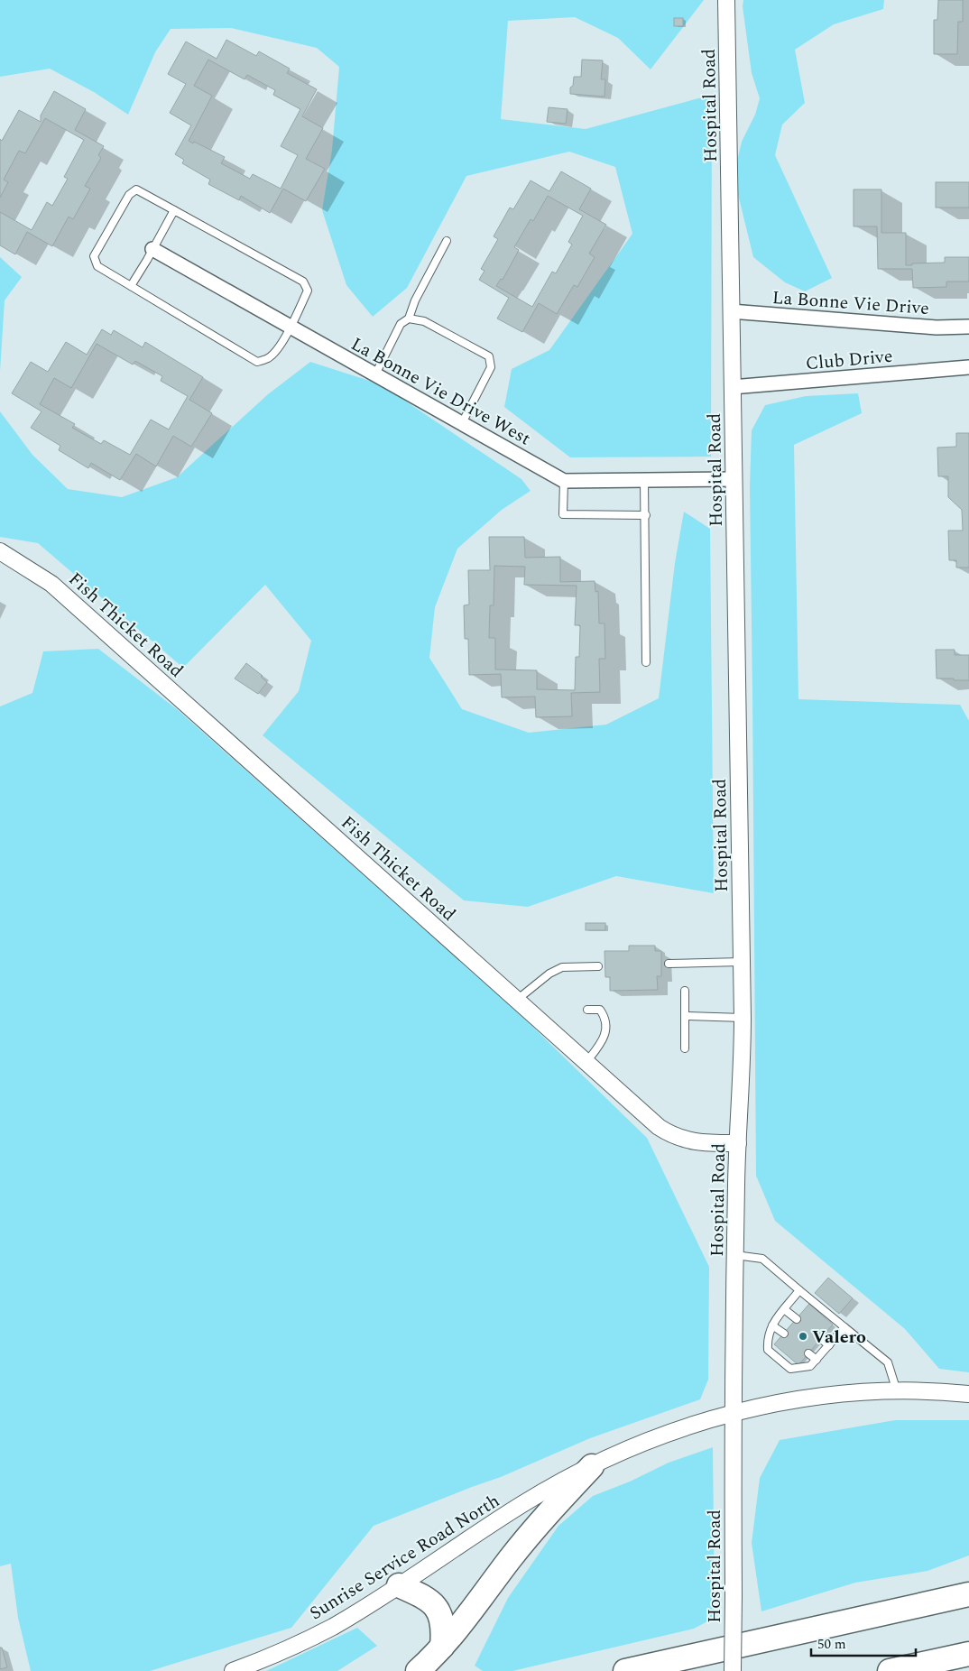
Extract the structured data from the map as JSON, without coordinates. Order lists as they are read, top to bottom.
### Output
{
  "streets": {
    "street": [
      "Hospital Road",
      "La Bonne Vie Drive",
      "Club Drive",
      "La Bonne Vie Drive West",
      "Fish Thicket Road",
      "Sunrise Service Road North"
    ]
  },
  "crossings": [
    ["Hospital Road", "La Bonne Vie Drive"],
    ["Hospital Road", "Club Drive"],
    ["Hospital Road", "La Bonne Vie Drive West"],
    ["Hospital Road", "Fish Thicket Road"],
    ["Hospital Road", "Sunrise Service Road North"]
  ],
  "places": ["Valero"],
  "scale_bar": "50 m"
}
